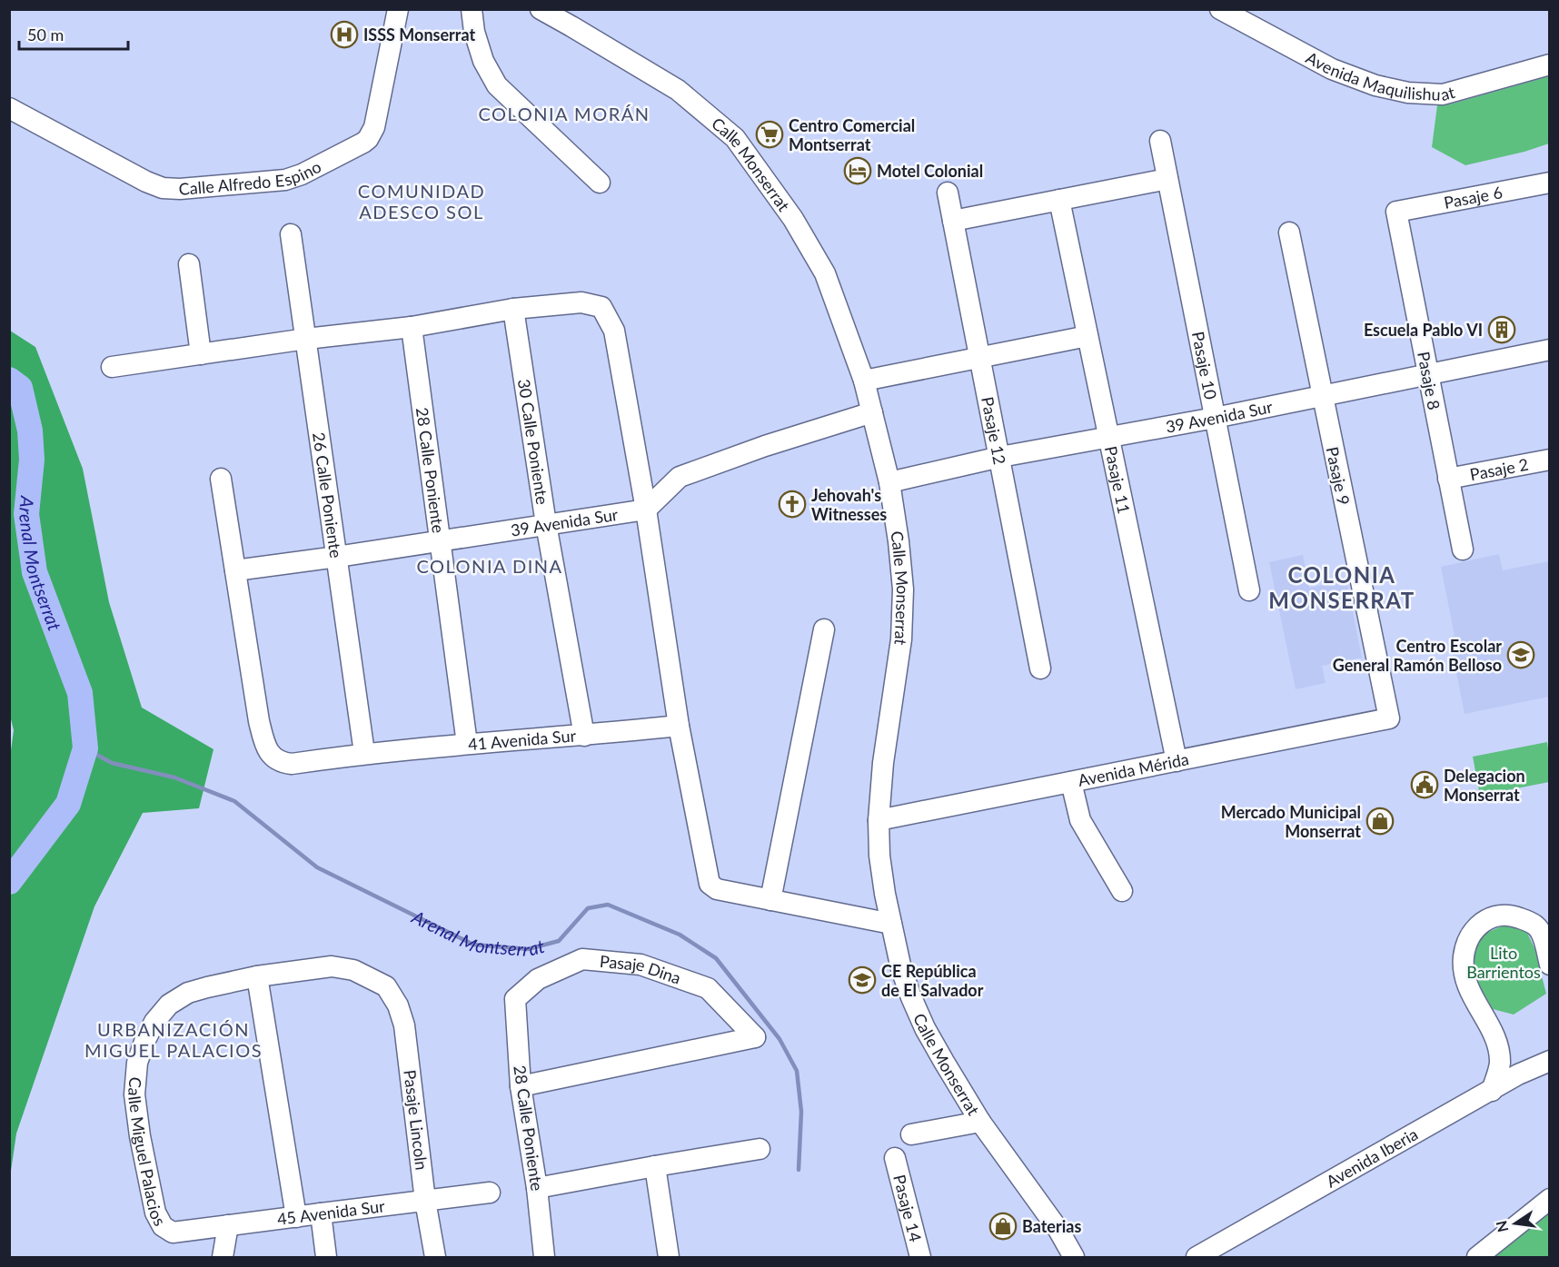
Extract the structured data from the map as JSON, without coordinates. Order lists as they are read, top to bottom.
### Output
{
  "streets": {
    "street": [
      "Avenida Maquilishuat",
      "Calle Monserrat",
      "Calle Alfredo Espino",
      "Pasaje 6",
      "Pasaje 10",
      "Pasaje 8",
      "39 Avenida Sur",
      "Pasaje 12",
      "30 Calle Poniente",
      "Pasaje 2",
      "28 Calle Poniente",
      "Pasaje 9",
      "Pasaje 11",
      "26 Calle Poniente",
      "41 Avenida Sur",
      "Avenida Mérida",
      "Pasaje Dina",
      "Pasaje Lincoln",
      "Calle Miguel Palacios",
      "Avenida Iberia",
      "Pasaje 14",
      "45 Avenida Sur"
    ]
  },
  "crossings": [
    ["Calle Monserrat", "39 Avenida Sur"],
    ["Calle Monserrat", "Avenida Mérida"],
    ["Pasaje 6", "Pasaje 8"],
    ["Pasaje 10", "39 Avenida Sur"],
    ["Pasaje 8", "39 Avenida Sur"],
    ["Pasaje 8", "Pasaje 2"],
    ["39 Avenida Sur", "Pasaje 12"],
    ["39 Avenida Sur", "30 Calle Poniente"],
    ["39 Avenida Sur", "28 Calle Poniente"],
    ["39 Avenida Sur", "Pasaje 9"],
    ["39 Avenida Sur", "Pasaje 11"],
    ["39 Avenida Sur", "26 Calle Poniente"],
    ["39 Avenida Sur", "41 Avenida Sur"],
    ["30 Calle Poniente", "41 Avenida Sur"],
    ["28 Calle Poniente", "41 Avenida Sur"],
    ["28 Calle Poniente", "Pasaje Dina"],
    ["Pasaje 9", "Avenida Mérida"],
    ["Pasaje 11", "Avenida Mérida"],
    ["26 Calle Poniente", "41 Avenida Sur"],
    ["Pasaje Lincoln", "Calle Miguel Palacios"],
    ["Pasaje Lincoln", "45 Avenida Sur"],
    ["Calle Miguel Palacios", "45 Avenida Sur"]
  ],
  "districts": [
    "COLONIA MORÁN",
    "COMUNIDAD ADESCO SOL",
    "COLONIA DINA",
    "COLONIA MONSERRAT",
    "URBANIZACIÓN MIGUEL PALACIOS"
  ],
  "water": ["Arenal Montserrat"],
  "parks": ["Lito Barrientos"],
  "places": {
    "hospital": ["ISSS Monserrat"],
    "supermarket": ["Centro Comercial Montserrat"],
    "hotel": ["Motel Colonial"],
    "building": ["Escuela Pablo VI"],
    "church": ["Jehovah's Witnesses"],
    "school or university": ["Centro Escolar General Ramón Belloso", "CE República de El Salvador"],
    "public building": ["Delegacion Monserrat"],
    "shop": ["Mercado Municipal Monserrat", "Baterias"]
  },
  "scale_bar": "50 m",
  "north": "left"
}
